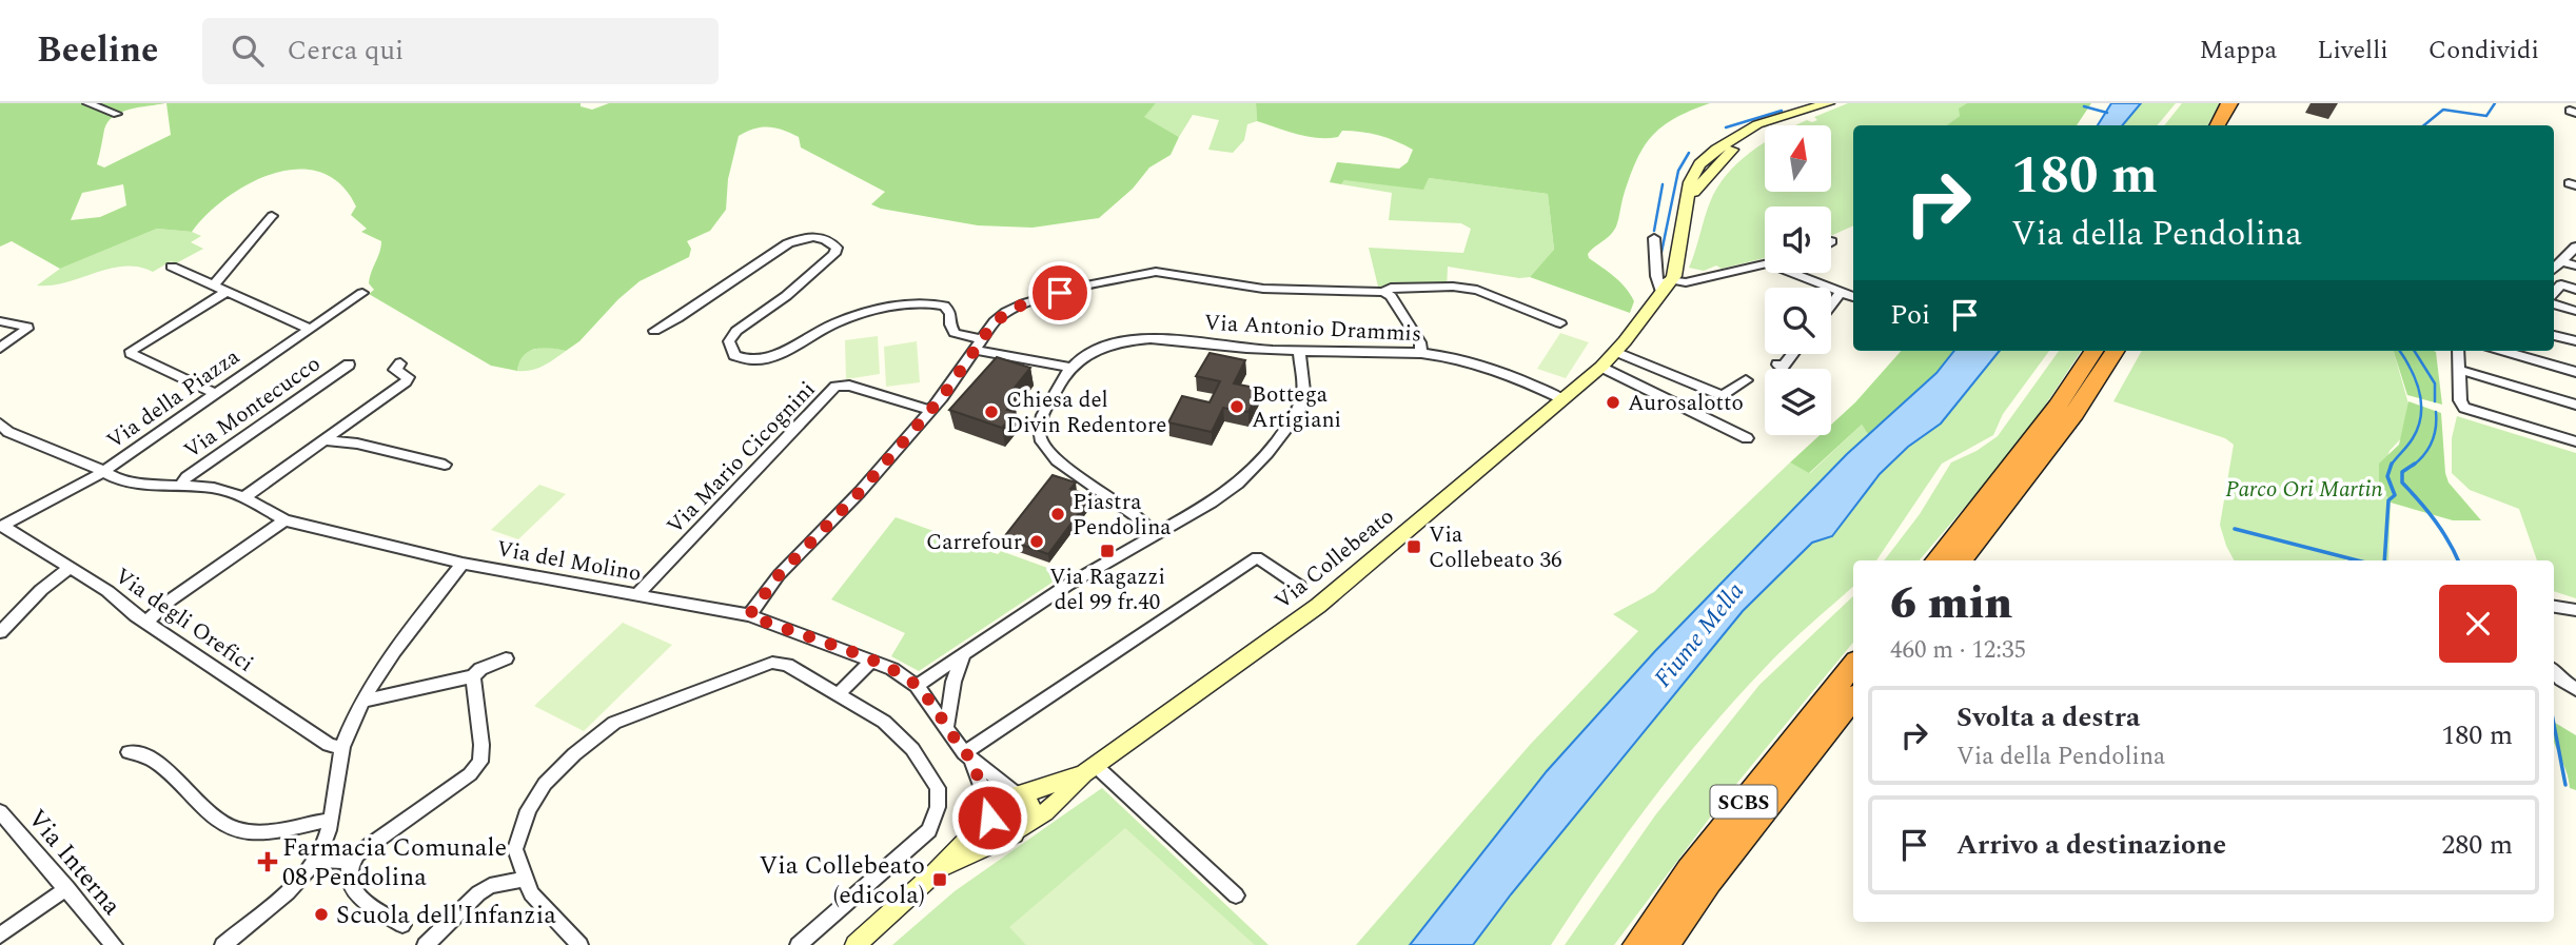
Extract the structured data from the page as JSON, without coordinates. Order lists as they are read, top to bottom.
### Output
{
  "streets": {
    "highway": ["SCBS"],
    "street": [
      "Via Antonio Drammis",
      "Via della Piazza",
      "Via Montecucco",
      "Via Mario Cicognini",
      "Via Collebeato",
      "Via del Molino",
      "Via degli Orefici",
      "Via Interna"
    ]
  },
  "crossings": [
    ["Via Antonio Drammis", "Via Collebeato"],
    ["Via della Piazza", "Via del Molino"],
    ["Via della Piazza", "Via degli Orefici"],
    ["Via Montecucco", "Via del Molino"],
    ["Via Mario Cicognini", "Via del Molino"],
    ["Via Collebeato", "Via del Molino"]
  ],
  "water": ["Fiume Mella"],
  "parks": ["Parco Ori Martin"],
  "places": {
    "other": [
      "Aurosalotto",
      "Bottega Artigiani",
      "Chiesa del Divin Redentore",
      "Piastra Pendolina",
      "Carrefour",
      "Scuola dell'Infanzia"
    ],
    "transit": ["Via Collebeato 36", "Via Ragazzi del 99 fr.40", "Via Collebeato (edicola)"],
    "health": ["Farmacia Comunale 08 Pendolina"]
  },
  "north": "top",
  "page": {
    "header": "Beeline",
    "search": "Cerca qui",
    "nav": ["Mappa", "Livelli", "Condividi"],
    "turn": ["180 m", "Via della Pendolina"],
    "then": "Poi",
    "heading": ["6 min", "460 m · 12:35"],
    "list": [
      {
        "name": "Svolta a destra",
        "note": "Via della Pendolina",
        "value": "180 m"
      },
      {
        "name": "Arrivo a destinazione",
        "value": "280 m"
      }
    ]
  }
}
